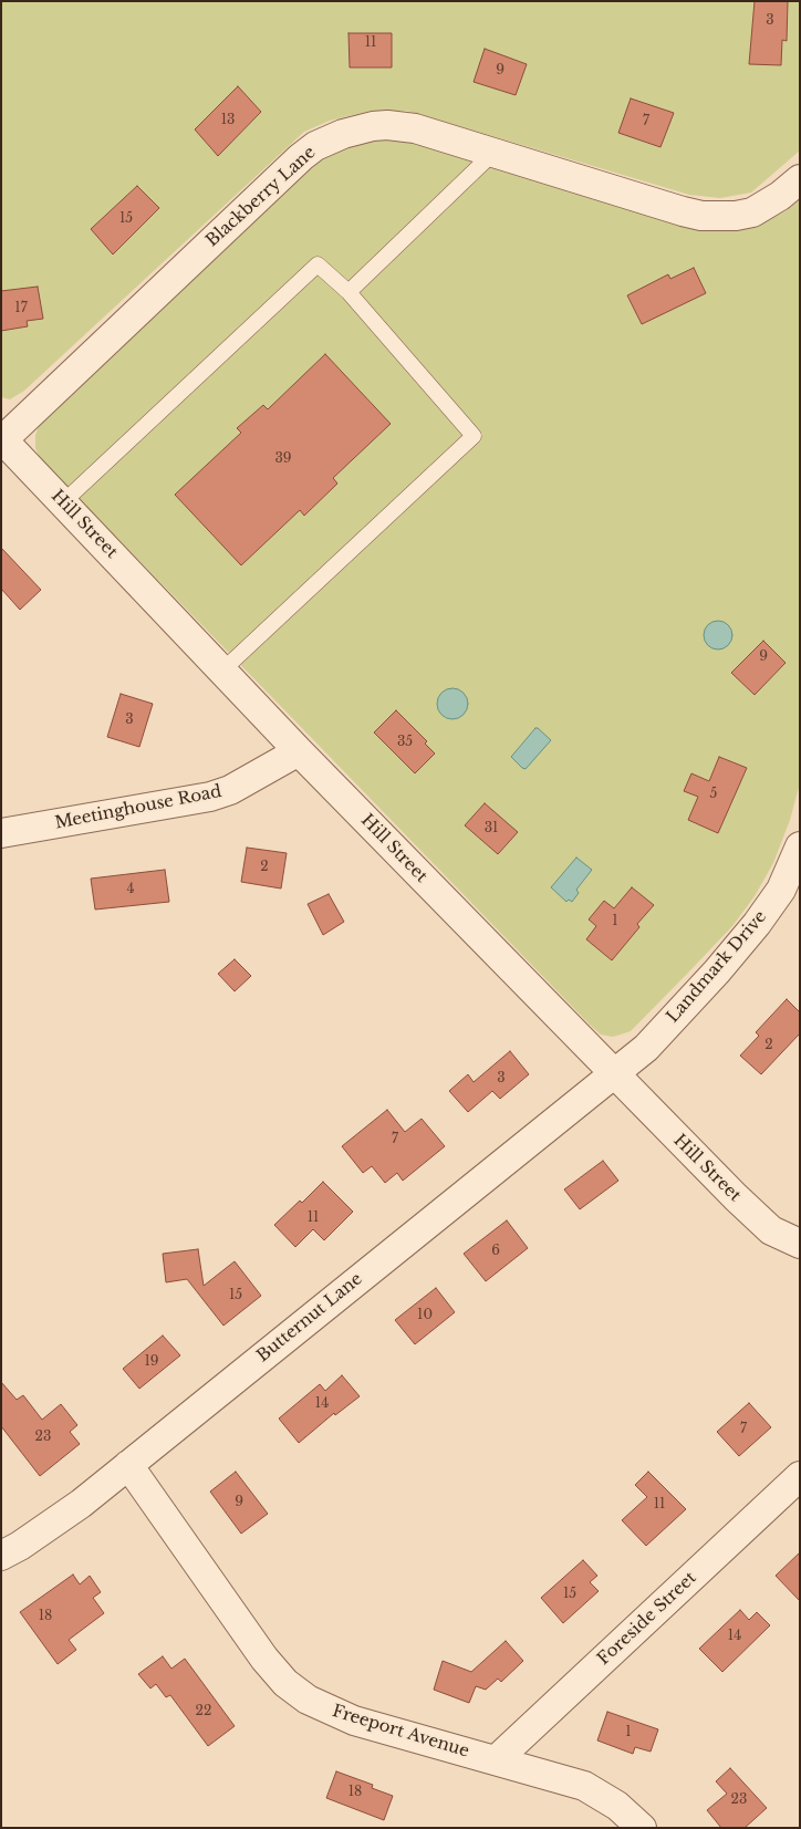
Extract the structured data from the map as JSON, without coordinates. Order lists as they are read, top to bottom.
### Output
{
  "streets": {
    "street": [
      "Blackberry Lane",
      "Hill Street",
      "Meetinghouse Road",
      "Landmark Drive",
      "Butternut Lane",
      "Foreside Street",
      "Freeport Avenue"
    ]
  },
  "crossings": [
    ["Blackberry Lane", "Hill Street"],
    ["Hill Street", "Meetinghouse Road"],
    ["Hill Street", "Landmark Drive"],
    ["Hill Street", "Butternut Lane"],
    ["Landmark Drive", "Butternut Lane"],
    ["Butternut Lane", "Freeport Avenue"],
    ["Foreside Street", "Freeport Avenue"]
  ],
  "house_numbers": [
    "3",
    "11",
    "9",
    "13",
    "7",
    "15",
    "17",
    "39",
    "9",
    "3",
    "35",
    "5",
    "31",
    "2",
    "4",
    "1",
    "2",
    "3",
    "7",
    "11",
    "6",
    "15",
    "10",
    "19",
    "14",
    "7",
    "23",
    "9",
    "11",
    "15",
    "18",
    "14",
    "22",
    "1",
    "18",
    "23"
  ]
}
